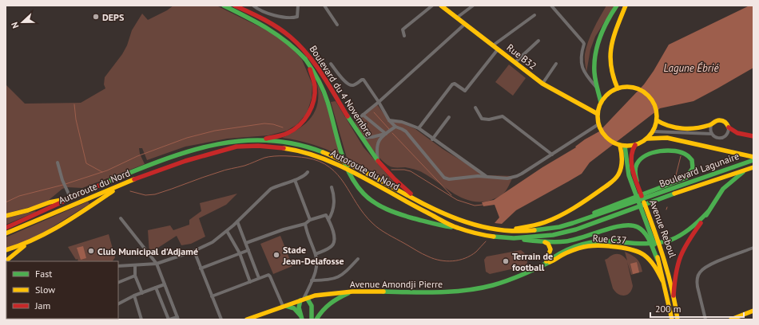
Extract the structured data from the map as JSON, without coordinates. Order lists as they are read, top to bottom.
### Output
{
  "streets": {
    "main road": [
      "Rue B32",
      "Boulevard du 4 Novembre",
      "Autoroute du Nord",
      "Boulevard Lagunaire",
      "Avenue Reboul",
      "Rue C37",
      "Avenue Amondji Pierre"
    ]
  },
  "crossings": [
    ["Rue B32", "Avenue Reboul"],
    ["Boulevard du 4 Novembre", "Autoroute du Nord"],
    ["Autoroute du Nord", "Boulevard Lagunaire"],
    ["Rue C37", "Avenue Amondji Pierre"]
  ],
  "water": ["Lagune Ébrié"],
  "places": [
    "DEPS",
    "Club Municipal d'Adjamé",
    "Stade Jean-Delafosse",
    "Terrain de football"
  ],
  "legend": ["Fast", "Slow", "Jam"],
  "scale_bar": "200 m",
  "north": "left"
}
